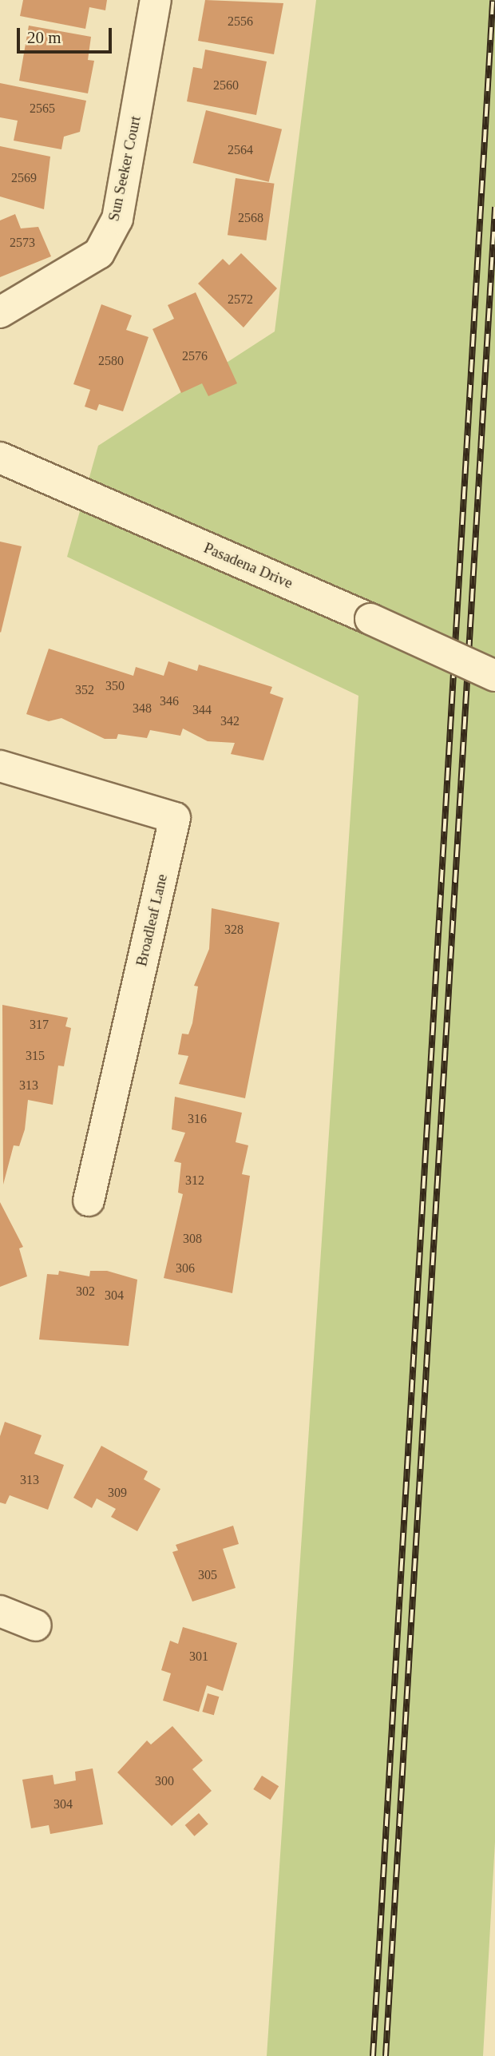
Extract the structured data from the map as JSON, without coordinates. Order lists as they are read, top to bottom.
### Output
{
  "streets": {
    "street": ["Sun Seeker Court", "Pasadena Drive", "Broadleaf Lane"]
  },
  "house_numbers": [
    "2556",
    "2560",
    "2565",
    "2564",
    "2569",
    "2568",
    "2573",
    "2572",
    "2576",
    "2580",
    "350",
    "352",
    "346",
    "348",
    "344",
    "342",
    "328",
    "317",
    "315",
    "313",
    "316",
    "312",
    "308",
    "306",
    "302",
    "304",
    "313",
    "309",
    "305",
    "301",
    "300",
    "304"
  ],
  "scale_bar": "20 m"
}
